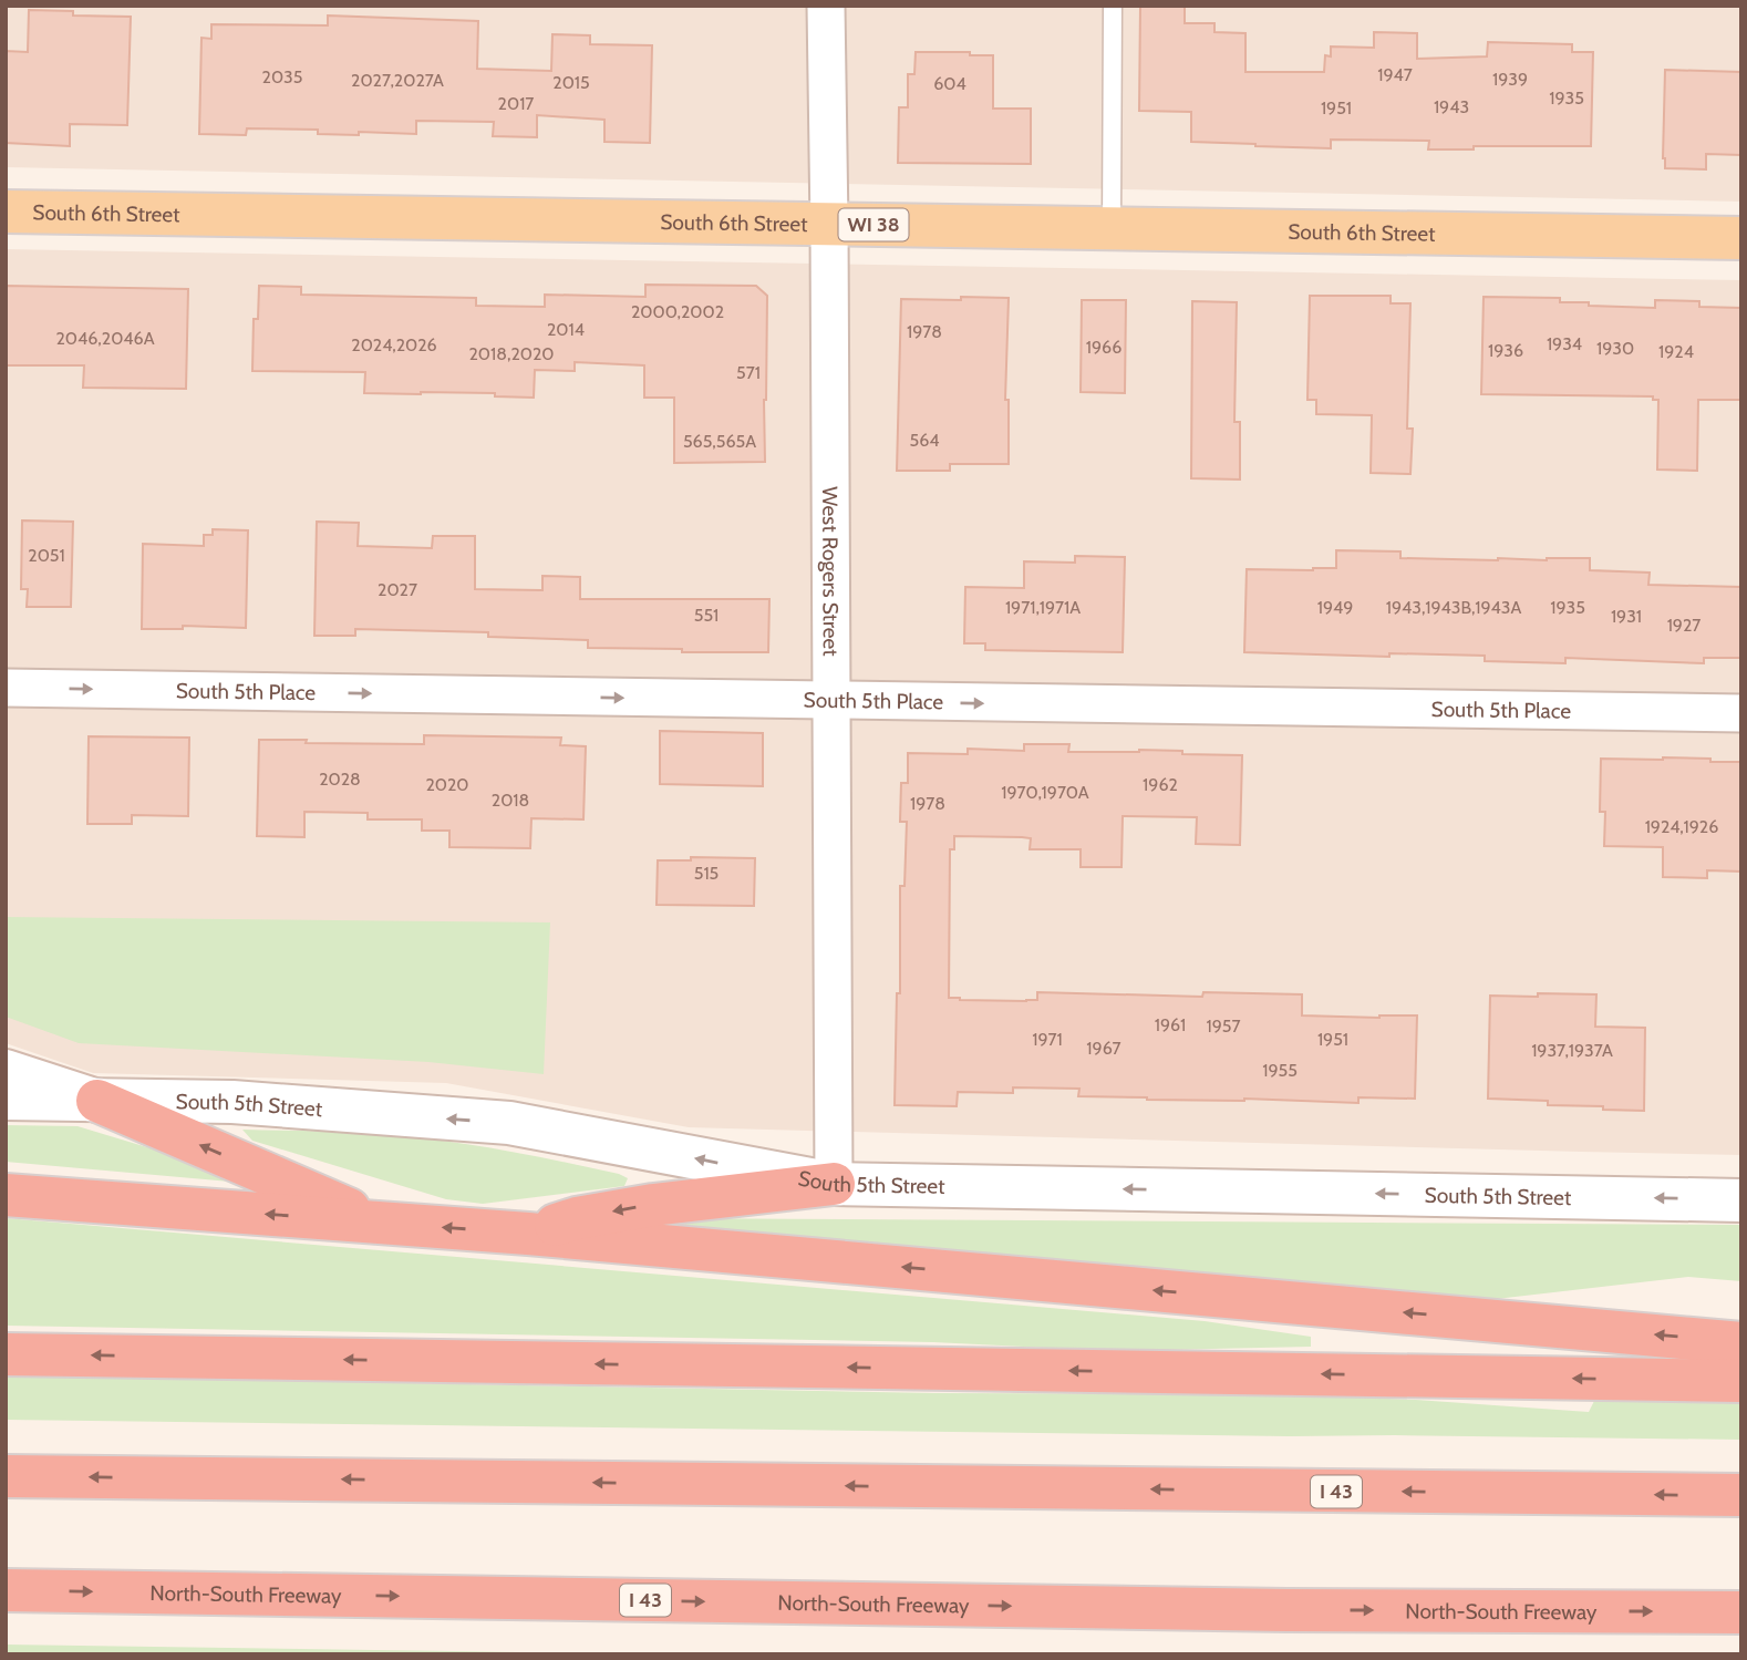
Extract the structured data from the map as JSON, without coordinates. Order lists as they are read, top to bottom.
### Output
{
  "streets": {
    "highway": ["I 43", "North-South Freeway"],
    "main road": ["South 6th Street", "WI 38"],
    "street": ["West Rogers Street", "South 5th Place", "South 5th Street"]
  },
  "crossings": [
    ["South 6th Street", "West Rogers Street"],
    ["West Rogers Street", "South 5th Place"],
    ["West Rogers Street", "South 5th Street"]
  ],
  "one_way": ["South 5th Place", "South 5th Street"],
  "house_numbers": [
    "1947",
    "2035",
    "1939",
    "2027,2027A",
    "2015",
    "604",
    "1935",
    "2017",
    "1943",
    "1951",
    "2000,2002",
    "2014",
    "1978",
    "2046,2046A",
    "1934",
    "2024,2026",
    "1966",
    "1930",
    "1936",
    "1924",
    "2018,2020",
    "571",
    "564",
    "565,565A",
    "2051",
    "2027",
    "1971,1971A",
    "1949",
    "1943,1943B,1943A",
    "1935",
    "551",
    "1931",
    "1927",
    "2028",
    "2020",
    "1962",
    "1970,1970A",
    "2018",
    "1978",
    "1924,1926",
    "515",
    "1961",
    "1957",
    "1971",
    "1951",
    "1967",
    "1937,1937A",
    "1955"
  ]
}
